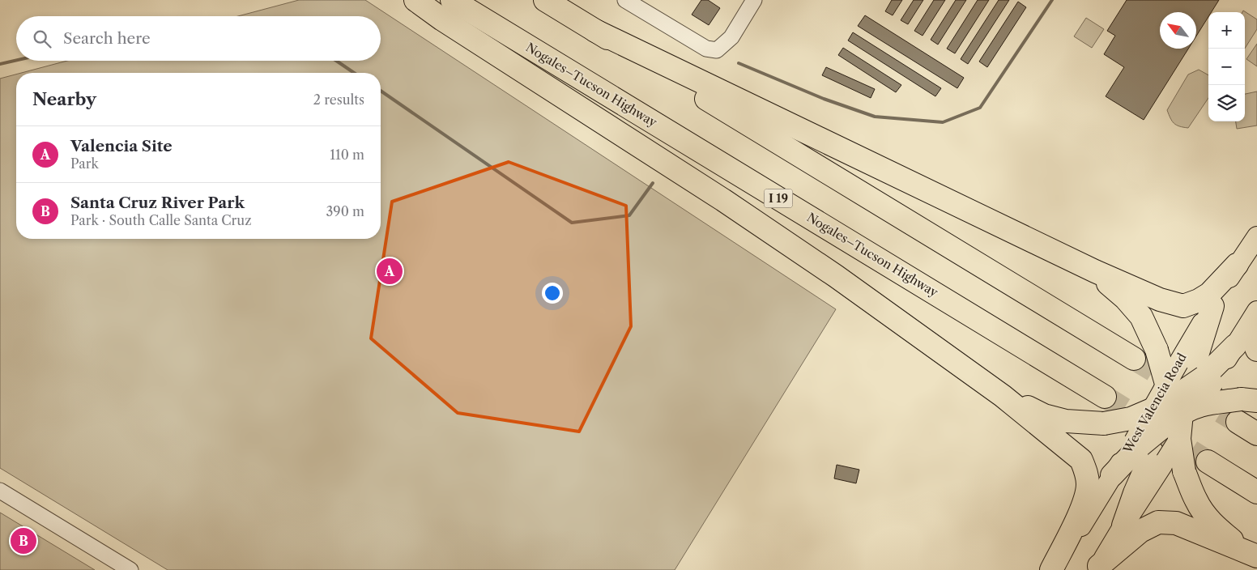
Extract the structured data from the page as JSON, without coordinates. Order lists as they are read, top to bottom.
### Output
{
  "streets": {
    "highway": ["Nogales–Tucson Highway", "I 19"]
  },
  "north": "top left",
  "page": {
    "map_buttons": ["+", "−"],
    "search": "Search here",
    "heading": ["Nearby", "2 results"],
    "list": [
      {
        "mark": "A",
        "name": "Valencia Site",
        "note": "Park",
        "value": "110 m"
      },
      {
        "mark": "B",
        "name": "Santa Cruz River Park",
        "note": "Park · South Calle Santa Cruz",
        "value": "390 m"
      }
    ],
    "pins": ["A", "B"]
  }
}
